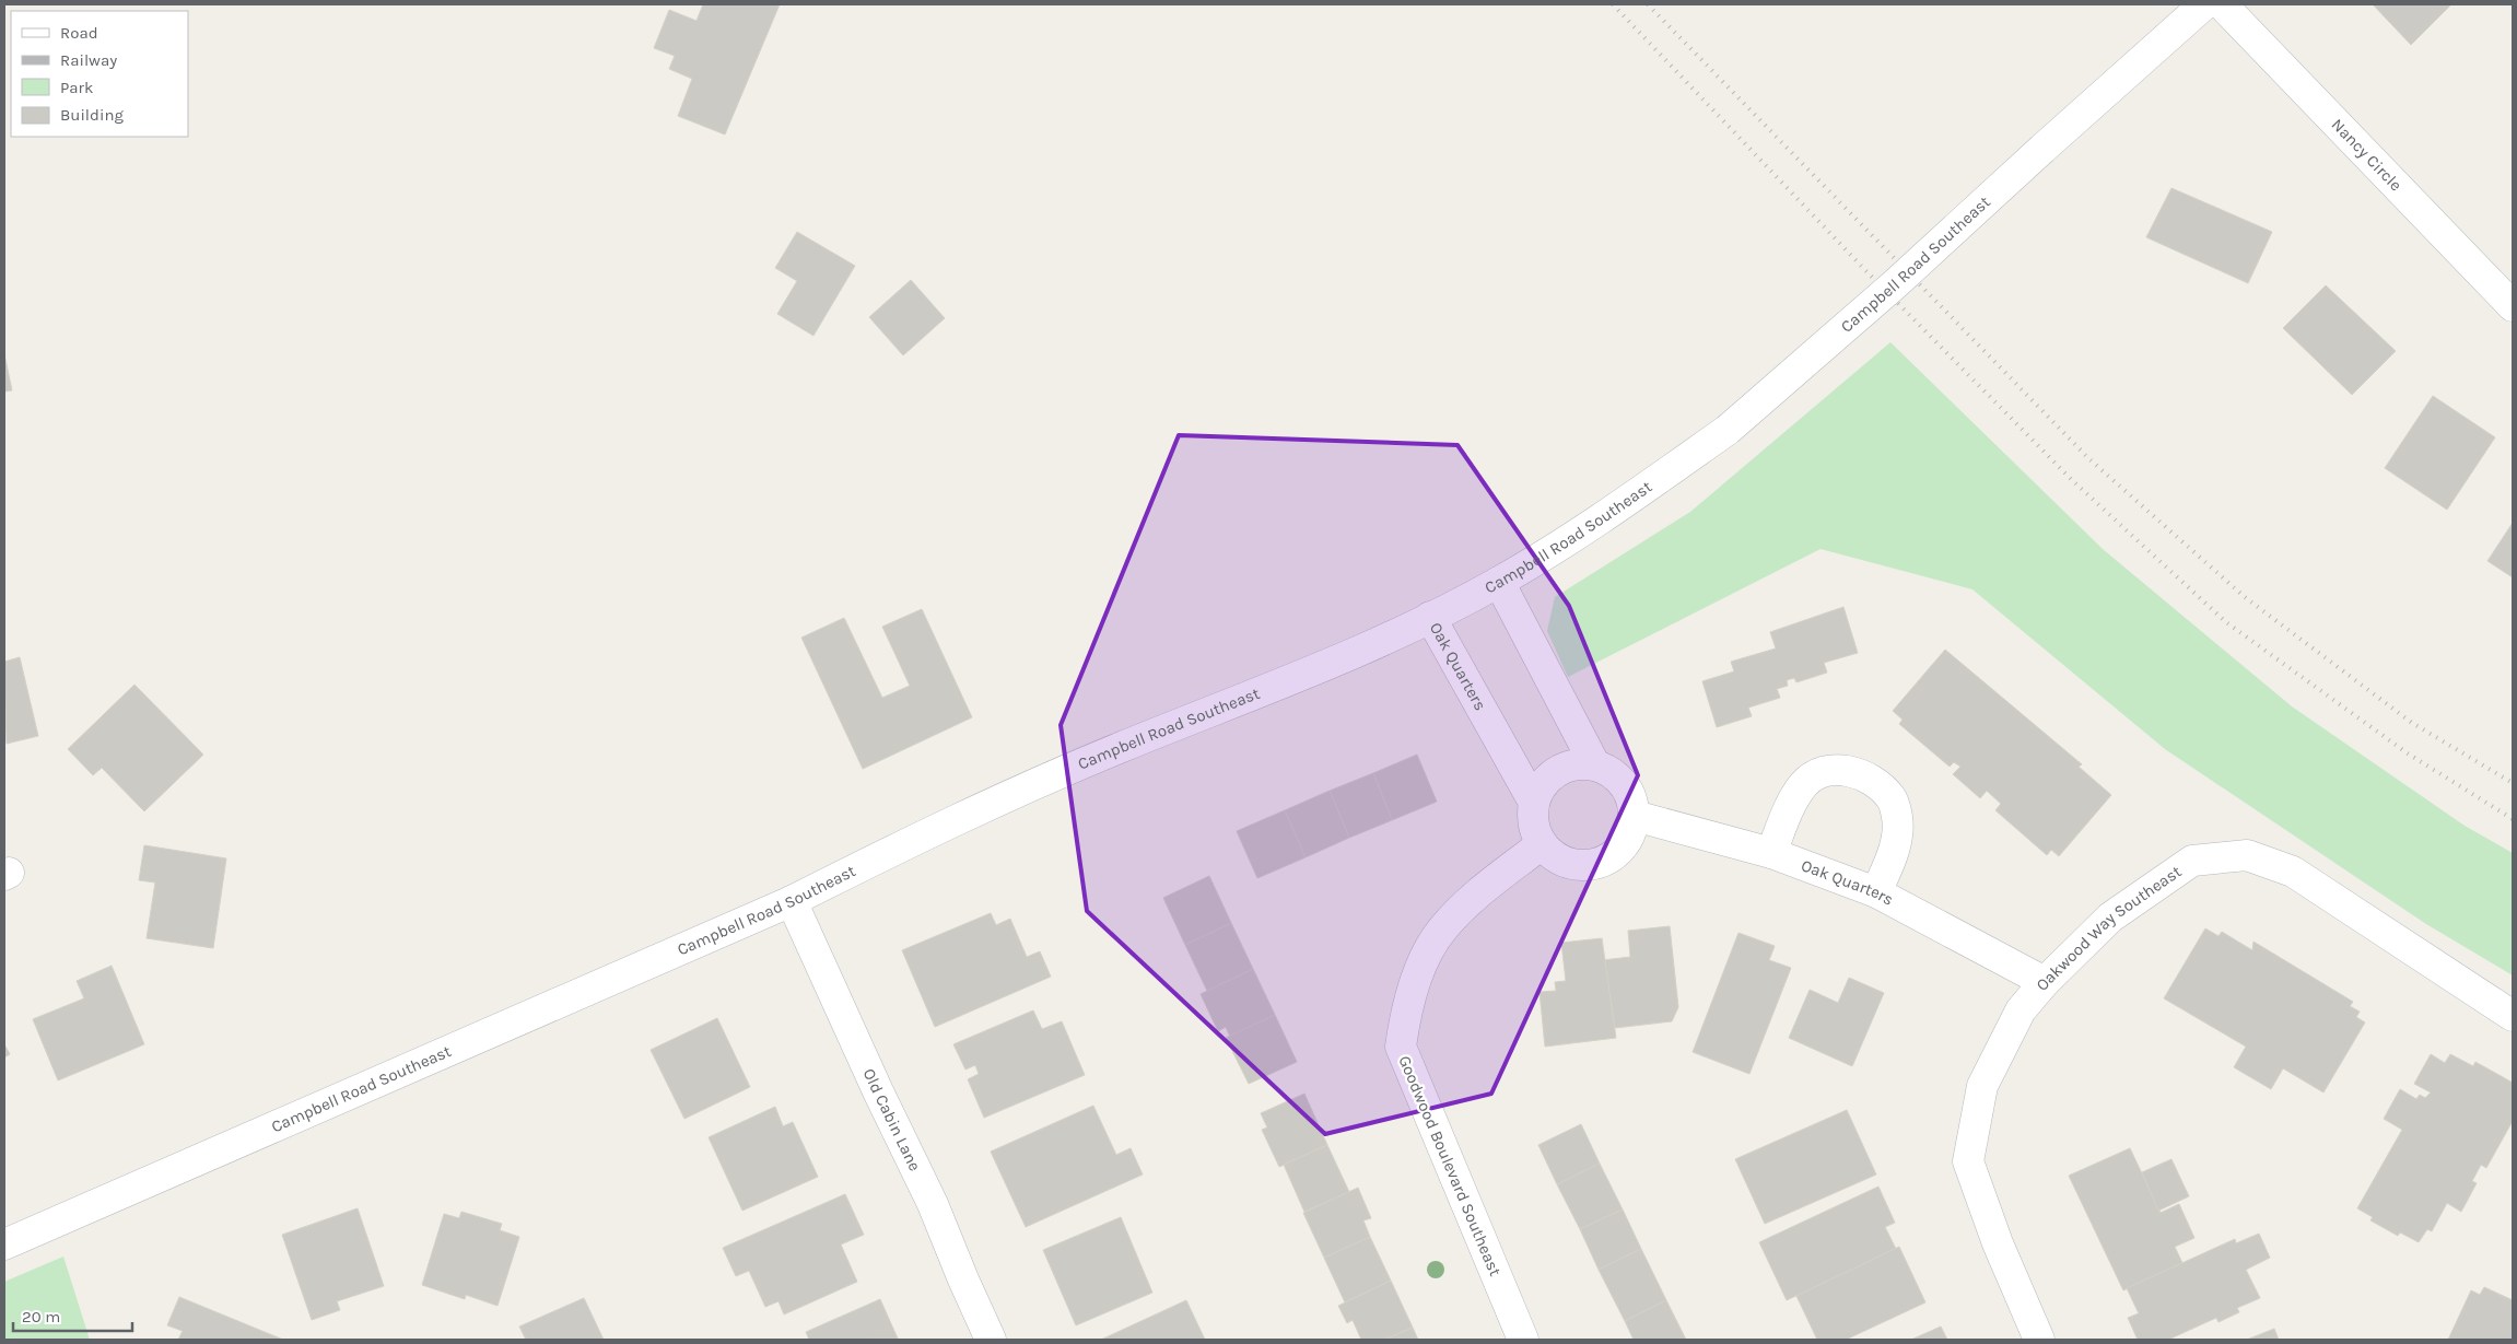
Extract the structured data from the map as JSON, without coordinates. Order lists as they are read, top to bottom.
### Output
{
  "streets": {
    "street": [
      "Nancy Circle",
      "Campbell Road Southeast",
      "Oak Quarters",
      "Oakwood Way Southeast",
      "Old Cabin Lane",
      "Goodwood Boulevard Southeast"
    ]
  },
  "crossings": [
    ["Campbell Road Southeast", "Oak Quarters"],
    ["Campbell Road Southeast", "Old Cabin Lane"],
    ["Oak Quarters", "Oakwood Way Southeast"],
    ["Oak Quarters", "Goodwood Boulevard Southeast"]
  ],
  "legend": [
    "Road",
    "Railway",
    "Park",
    "Building"
  ],
  "scale_bar": "20 m"
}
